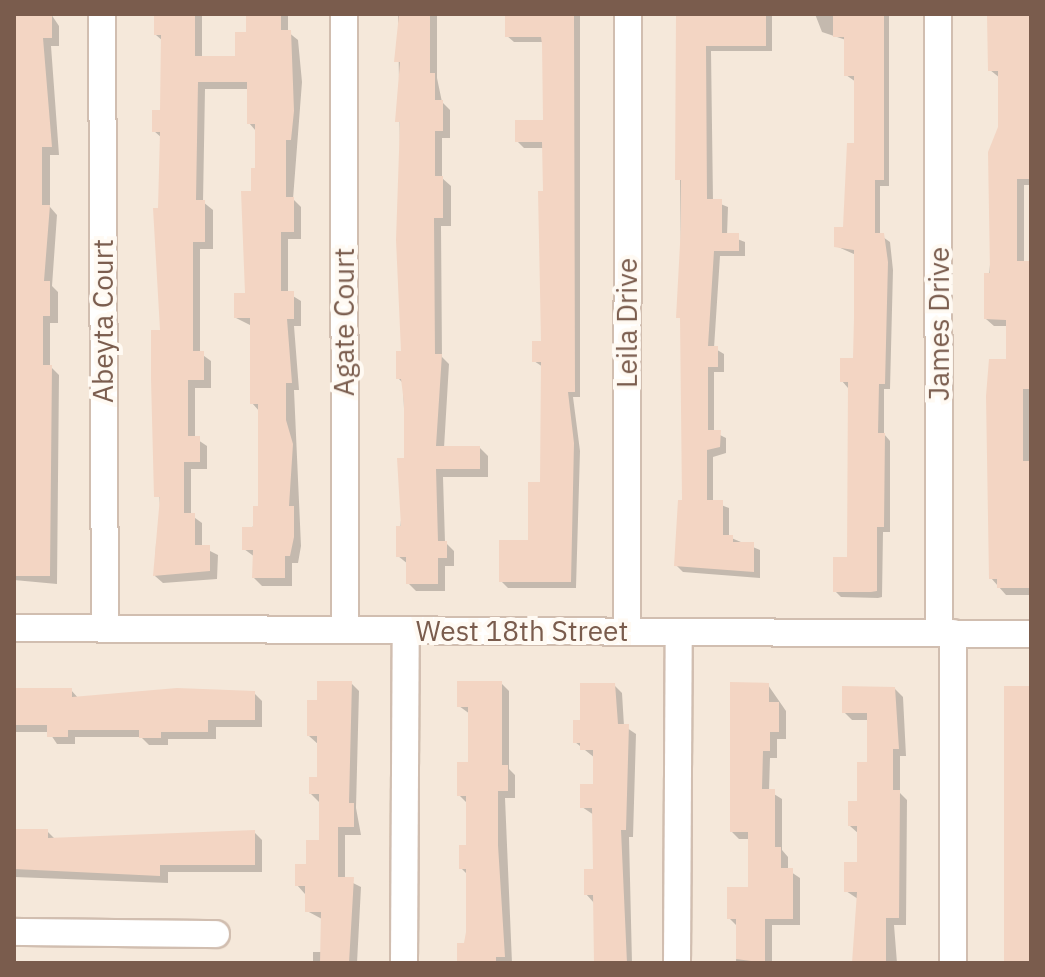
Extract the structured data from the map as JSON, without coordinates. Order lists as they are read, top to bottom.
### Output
{
  "streets": {
    "street": [
      "Abeyta Court",
      "Agate Court",
      "Leila Drive",
      "James Drive",
      "West 18th Street"
    ]
  },
  "crossings": [
    ["Abeyta Court", "West 18th Street"],
    ["Agate Court", "West 18th Street"],
    ["Leila Drive", "West 18th Street"],
    ["James Drive", "West 18th Street"]
  ]
}
